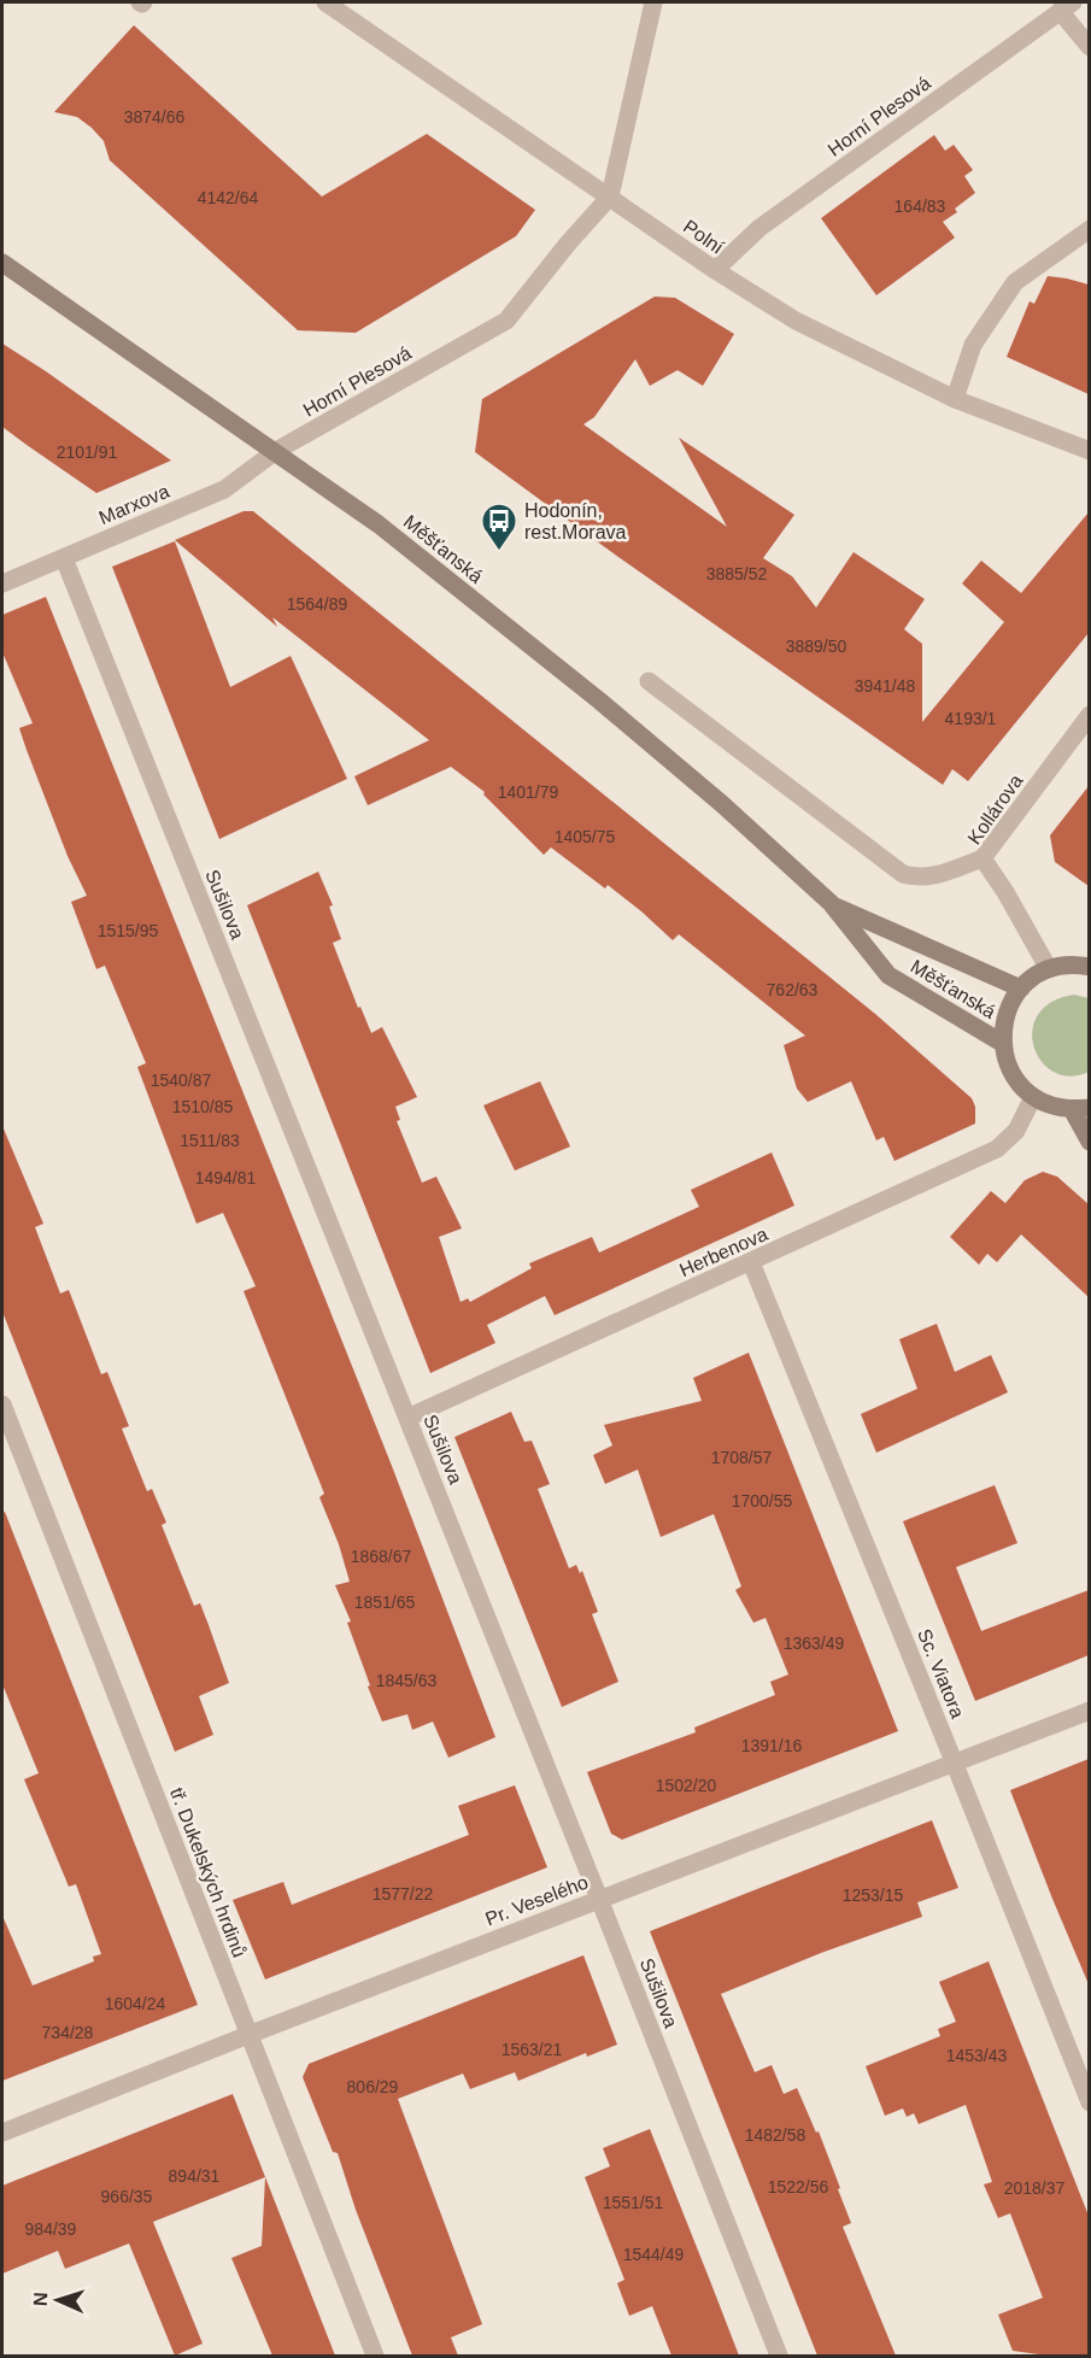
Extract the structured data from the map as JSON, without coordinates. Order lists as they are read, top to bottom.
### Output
{
  "streets": {
    "main road": ["Měšťanská"],
    "street": [
      "Horní Plesová",
      "Polní",
      "Marxova",
      "Kollárova",
      "Sušilova",
      "Herbenova",
      "Sc. Viatora",
      "tř. Dukelských hrdinů",
      "Pr. Veselého"
    ]
  },
  "crossings": [
    ["Horní Plesová", "Polní"],
    ["Horní Plesová", "Marxova"],
    ["Horní Plesová", "Měšťanská"],
    ["Marxova", "Měšťanská"],
    ["Marxova", "Sušilova"],
    ["Sušilova", "Herbenova"],
    ["Sušilova", "Pr. Veselého"],
    ["Herbenova", "Sc. Viatora"],
    ["Sc. Viatora", "Pr. Veselého"],
    ["tř. Dukelských hrdinů", "Pr. Veselého"]
  ],
  "places": {
    "bus stop": ["Hodonín, rest.Morava"]
  },
  "house_numbers": [
    "3874/66",
    "4142/64",
    "164/83",
    "2101/91",
    "3885/52",
    "1564/89",
    "3889/50",
    "3941/48",
    "4193/1",
    "1401/79",
    "1405/75",
    "1515/95",
    "762/63",
    "1540/87",
    "1510/85",
    "1511/83",
    "1494/81",
    "1708/57",
    "1700/55",
    "1868/67",
    "1851/65",
    "1363/49",
    "1845/63",
    "1391/16",
    "1502/20",
    "1577/22",
    "1253/15",
    "1604/24",
    "734/28",
    "1563/21",
    "1453/43",
    "806/29",
    "1482/58",
    "894/31",
    "1522/56",
    "2018/37",
    "966/35",
    "1551/51",
    "984/39",
    "1544/49"
  ],
  "north": "left"
}
